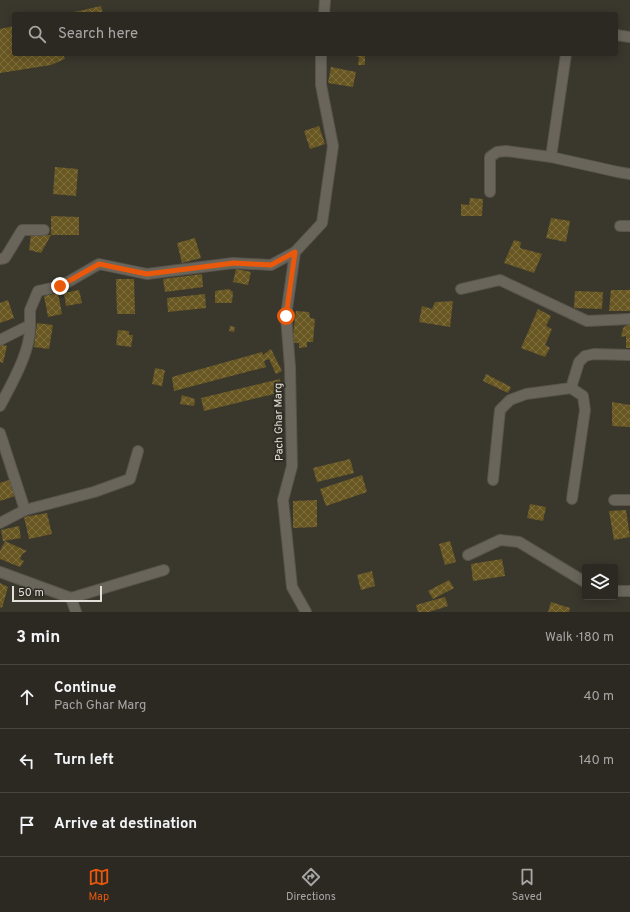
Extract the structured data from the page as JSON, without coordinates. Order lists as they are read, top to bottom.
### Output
{
  "streets": {
    "street": ["Pach Ghar Marg"]
  },
  "scale_bar": "50 m",
  "page": {
    "search": "Search here",
    "scale": "50 m",
    "heading": ["3 min", "Walk · 180 m"],
    "list": [
      ["Continue", "Pach Ghar Marg", "40 m"],
      ["Turn left", "140 m"],
      "Arrive at destination"
    ],
    "nav": ["Map", "Directions", "Saved"]
  }
}
